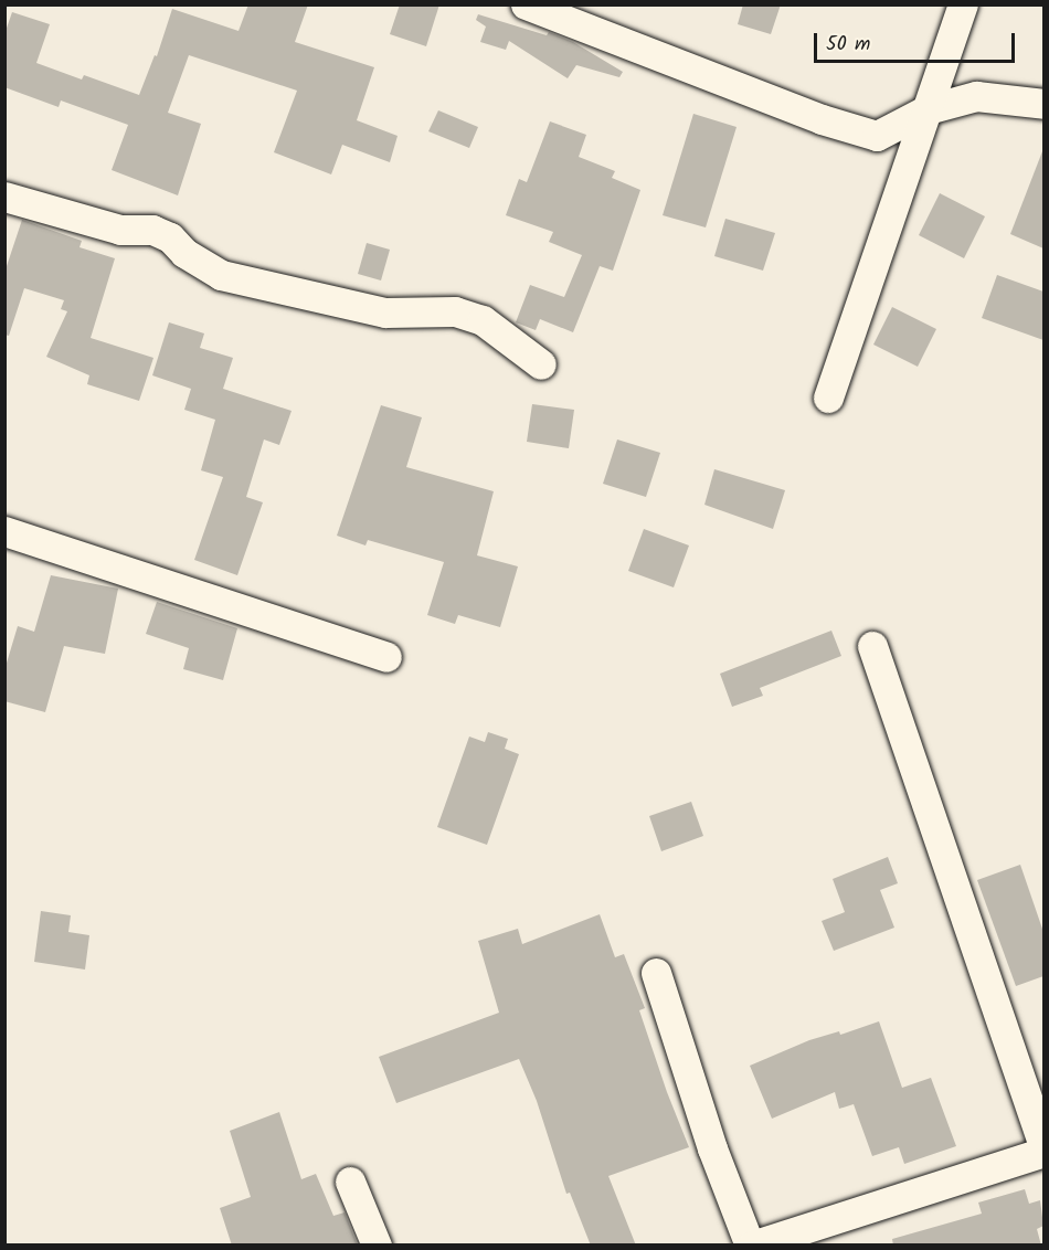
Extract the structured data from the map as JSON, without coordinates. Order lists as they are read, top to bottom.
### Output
{
  "scale_bar": "50 m"
}
